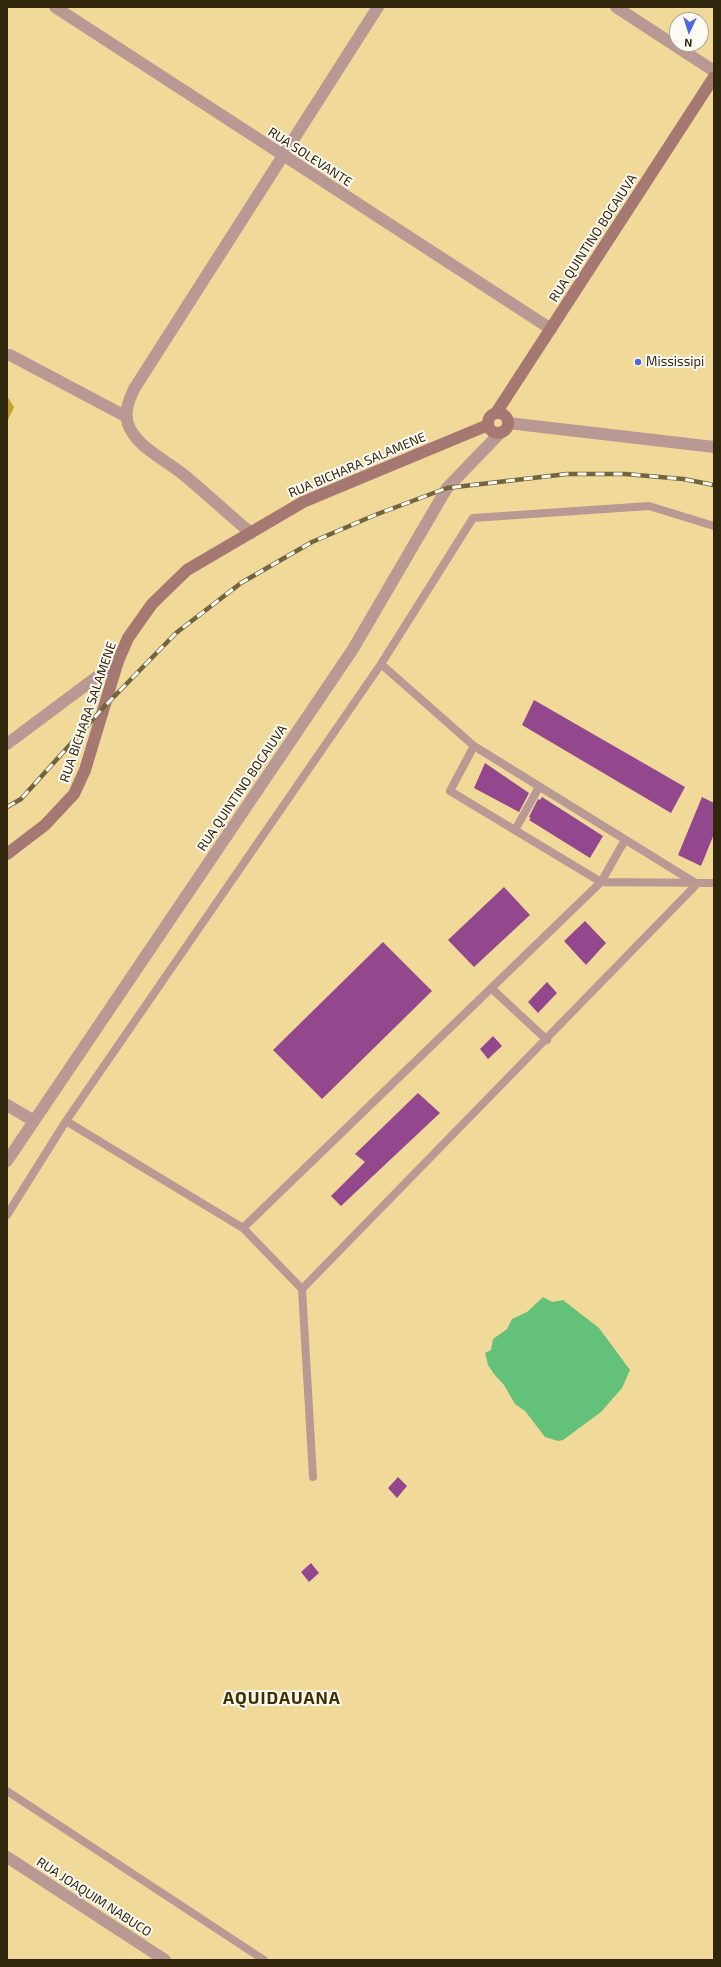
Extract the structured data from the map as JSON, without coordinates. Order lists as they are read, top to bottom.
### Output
{
  "streets": {
    "main road": ["RUA QUINTINO BOCAIUVA", "RUA BICHARA SALAMENE"],
    "street": ["RUA SOLEVANTE", "RUA JOAQUIM NABUCO"]
  },
  "crossings": [
    ["RUA SOLEVANTE", "RUA QUINTINO BOCAIUVA"],
    ["RUA QUINTINO BOCAIUVA", "RUA BICHARA SALAMENE"]
  ],
  "districts": ["AQUIDAUANA"],
  "places": ["Mississipi"],
  "north": "bottom"
}
